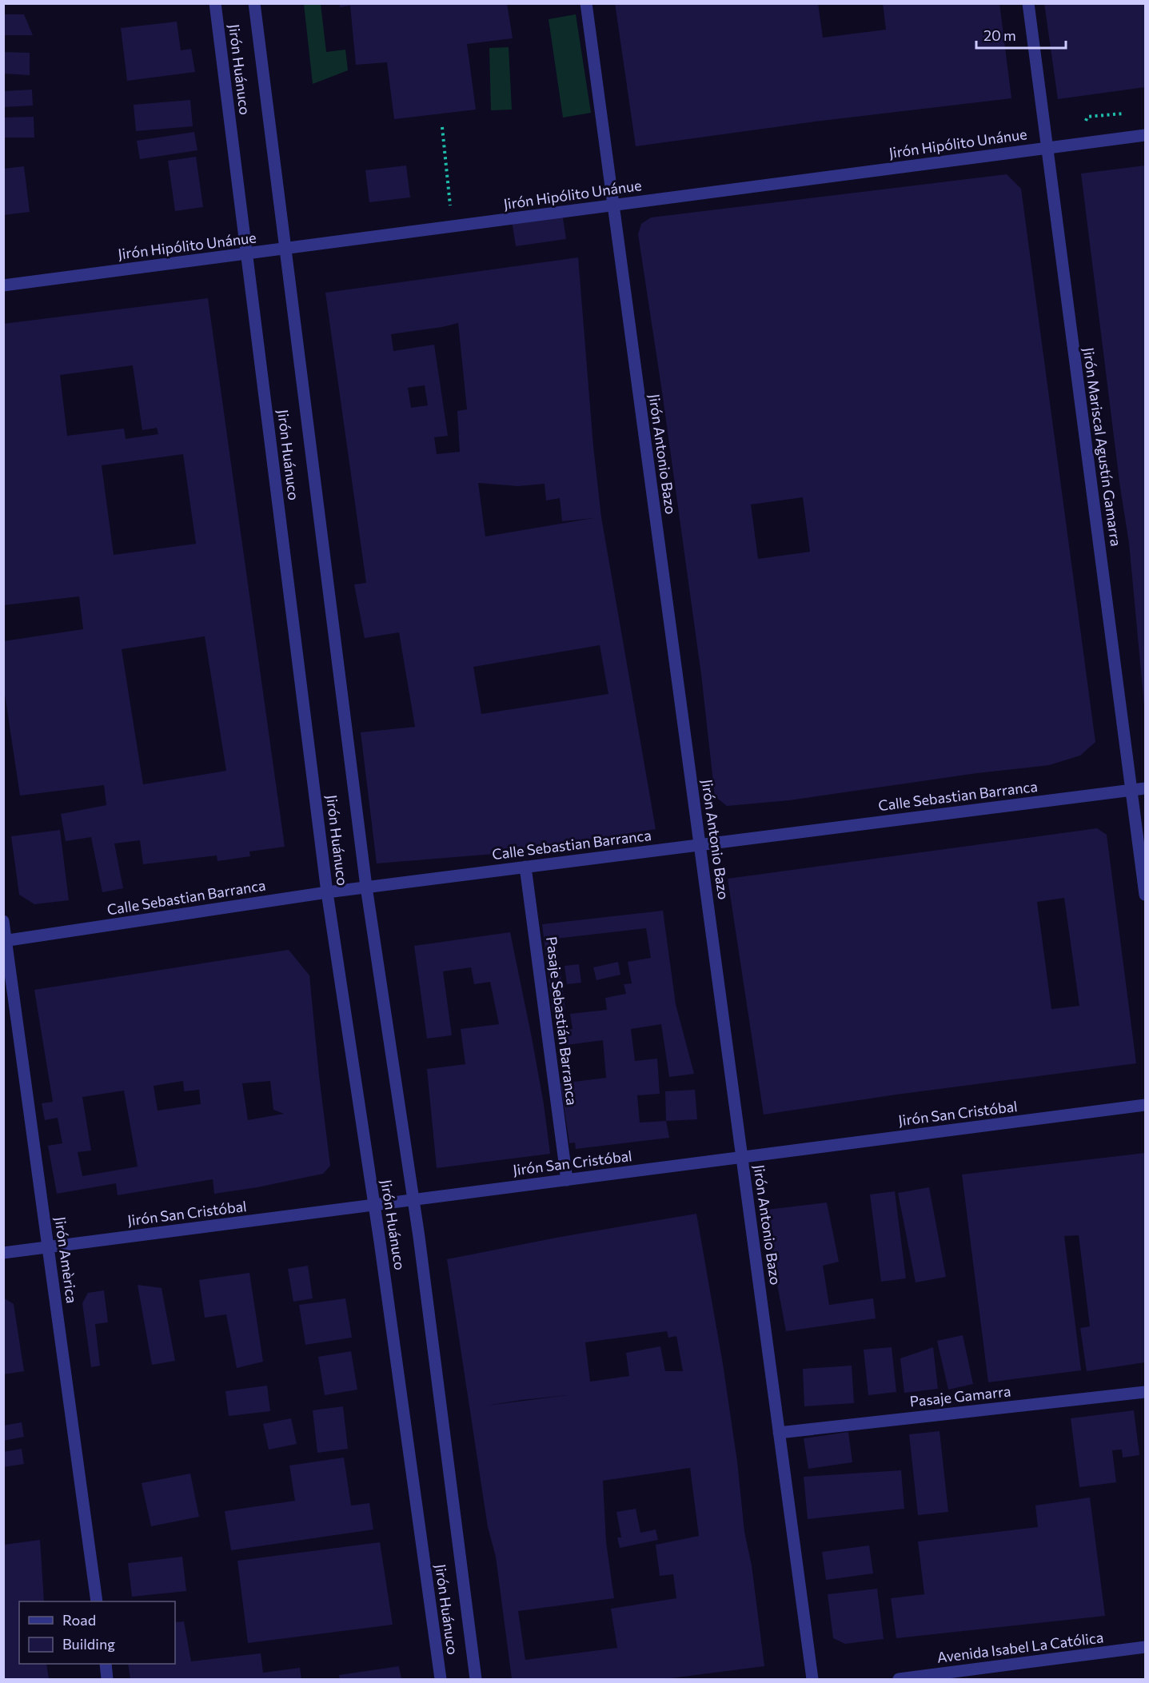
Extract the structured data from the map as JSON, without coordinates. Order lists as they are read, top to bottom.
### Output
{
  "streets": {
    "street": [
      "Jirón Huánuco",
      "Jirón Hipólito Unánue",
      "Jirón Mariscal Agustín Gamarra",
      "Jirón Antonio Bazo",
      "Calle Sebastian Barranca",
      "Pasaje Sebastián Barranca",
      "Jirón San Cristóbal",
      "Jirón Amèrica",
      "Pasaje Gamarra",
      "Avenida Isabel La Católica"
    ]
  },
  "crossings": [
    ["Jirón Huánuco", "Jirón Hipólito Unánue"],
    ["Jirón Huánuco", "Calle Sebastian Barranca"],
    ["Jirón Huánuco", "Jirón San Cristóbal"],
    ["Jirón Hipólito Unánue", "Jirón Mariscal Agustín Gamarra"],
    ["Jirón Hipólito Unánue", "Jirón Antonio Bazo"],
    ["Jirón Mariscal Agustín Gamarra", "Calle Sebastian Barranca"],
    ["Jirón Antonio Bazo", "Calle Sebastian Barranca"],
    ["Jirón Antonio Bazo", "Jirón San Cristóbal"],
    ["Jirón Antonio Bazo", "Pasaje Gamarra"],
    ["Calle Sebastian Barranca", "Pasaje Sebastián Barranca"],
    ["Calle Sebastian Barranca", "Jirón Amèrica"],
    ["Pasaje Sebastián Barranca", "Jirón San Cristóbal"],
    ["Jirón San Cristóbal", "Jirón Amèrica"]
  ],
  "legend": ["Road", "Building"],
  "scale_bar": "20 m"
}
